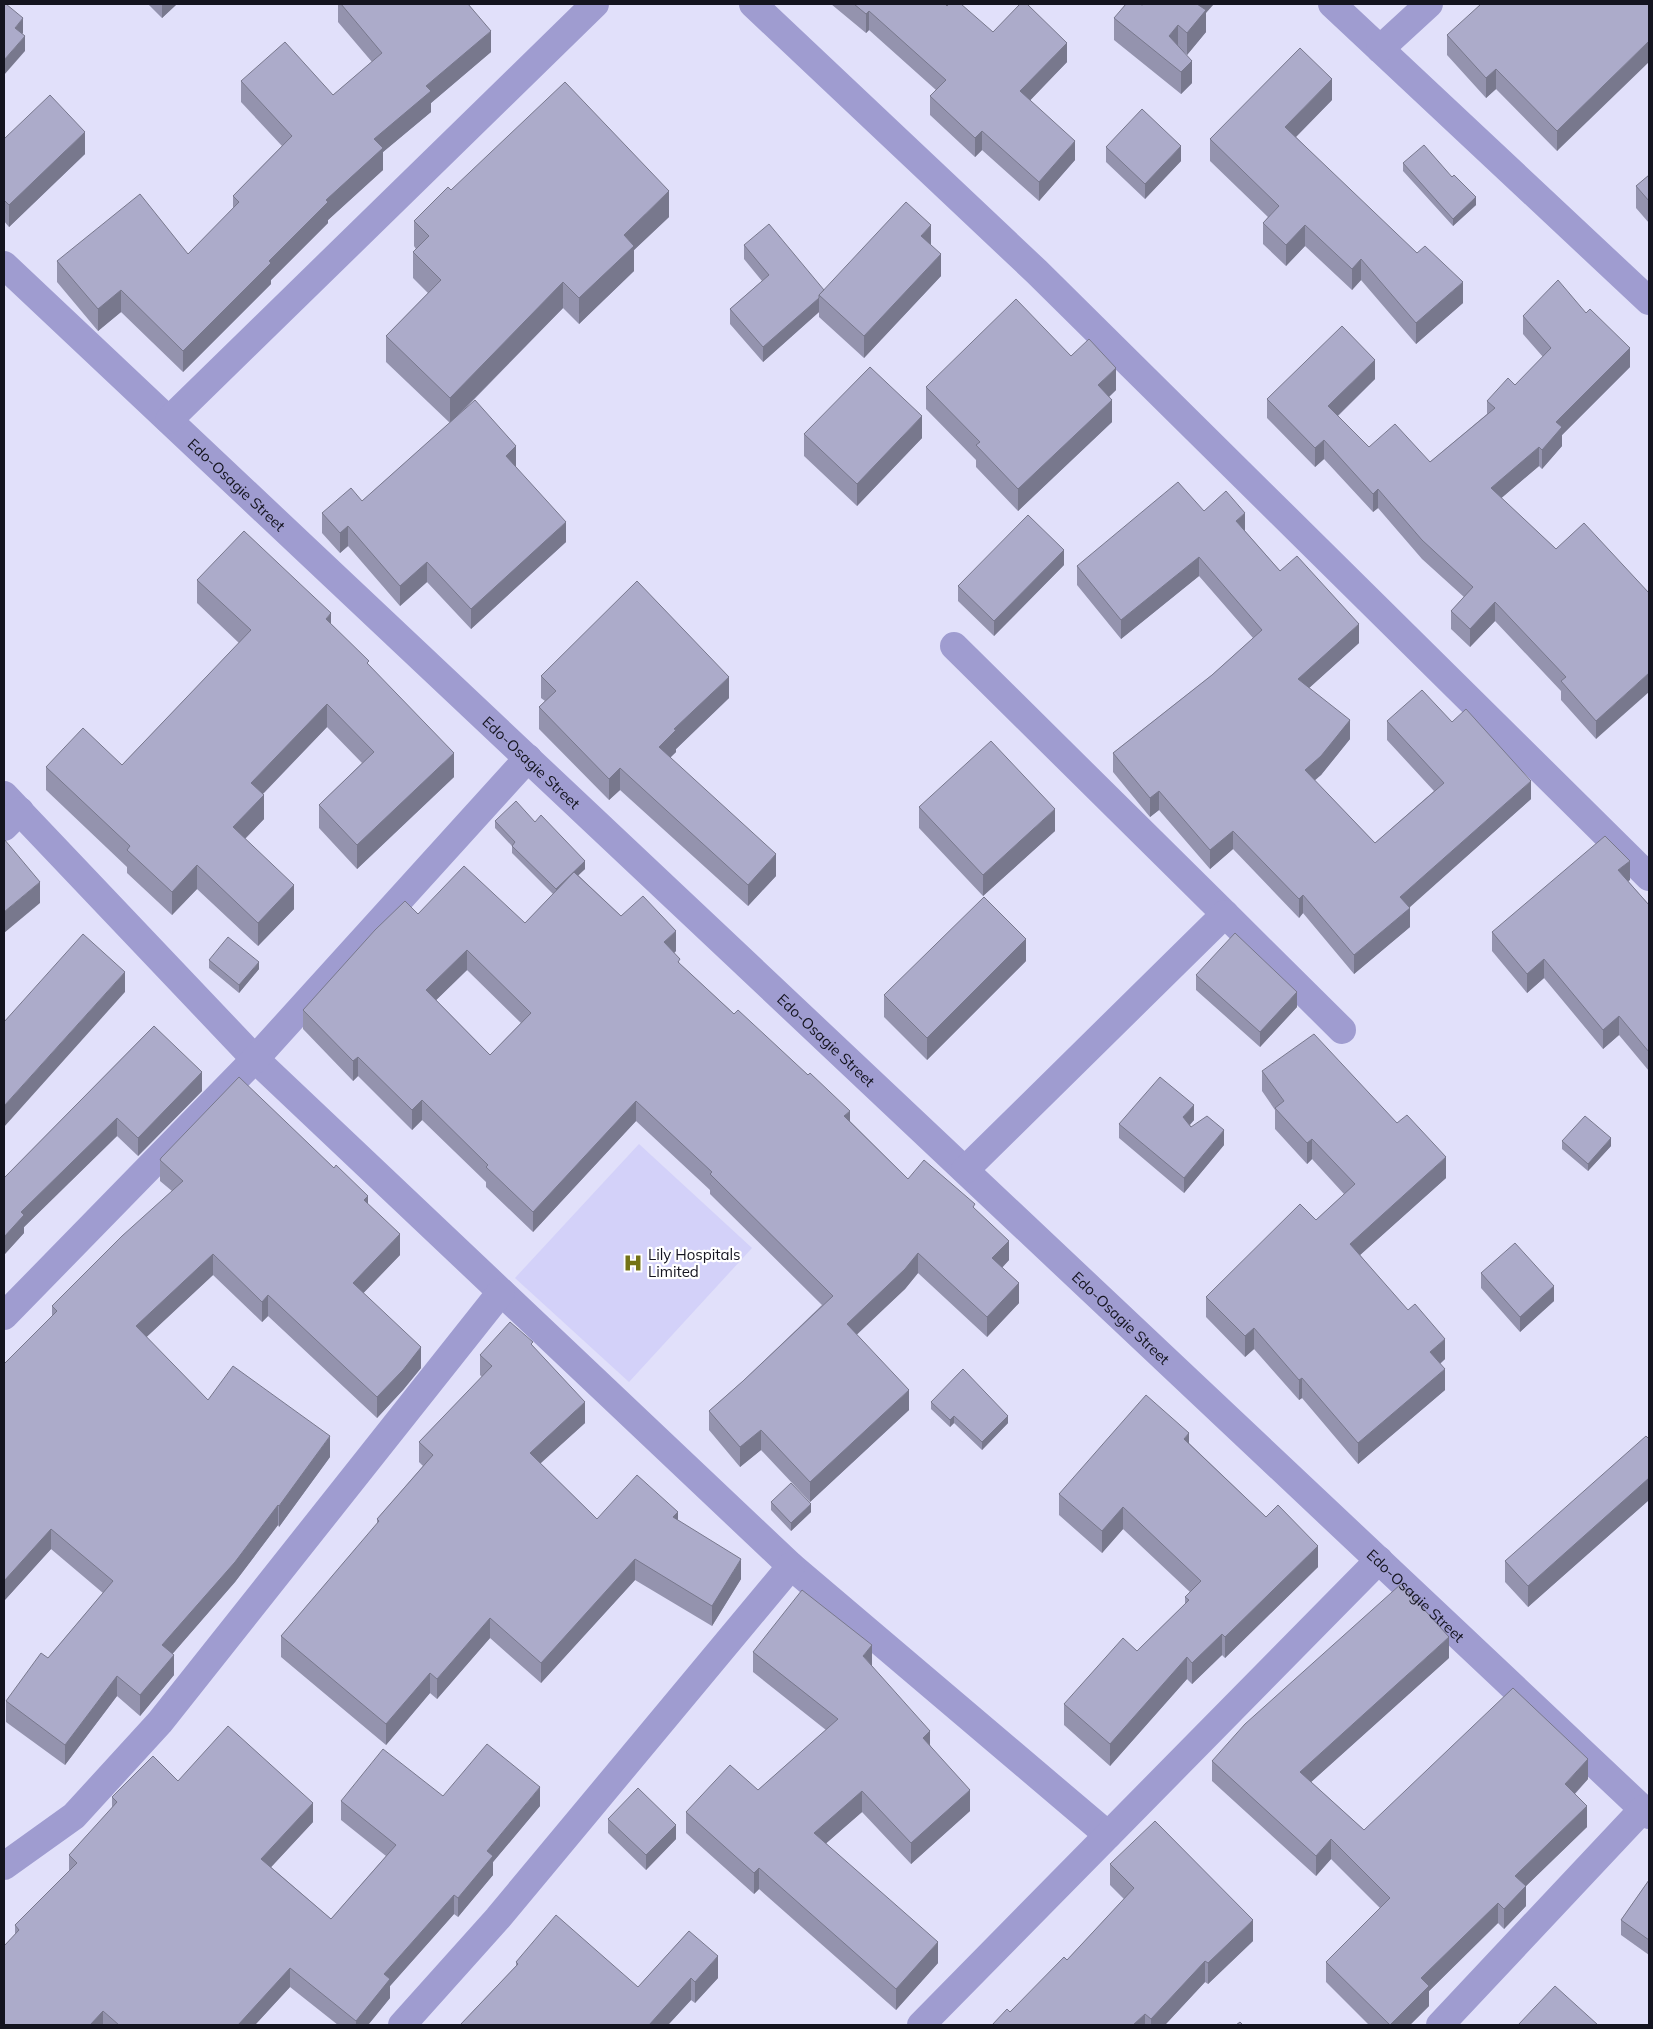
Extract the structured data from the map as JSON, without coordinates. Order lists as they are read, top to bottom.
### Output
{
  "streets": {
    "street": ["Edo-Osagie Street"]
  },
  "places": {
    "hospital": ["Lily Hospitals Limited"]
  }
}
